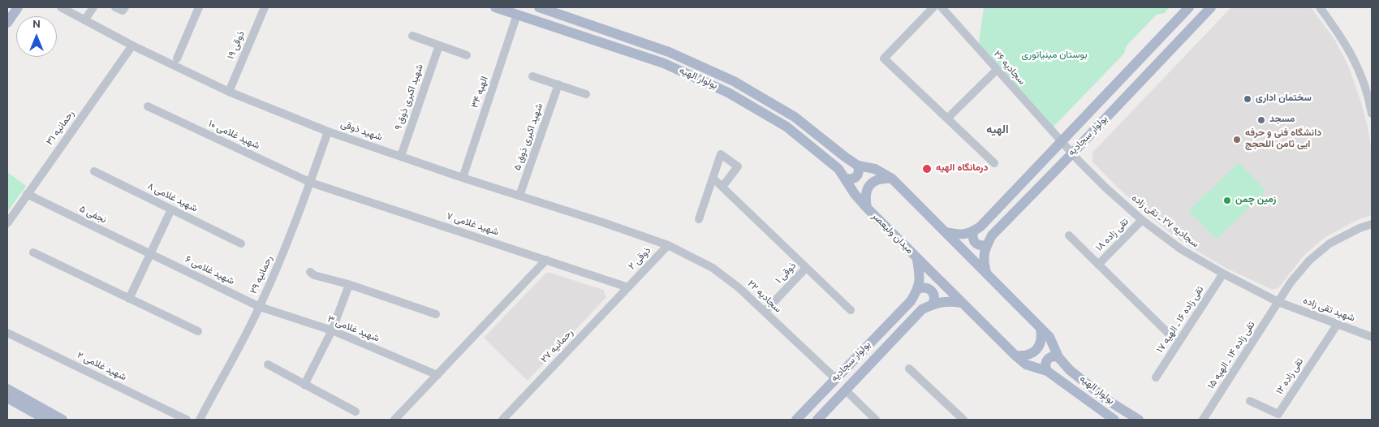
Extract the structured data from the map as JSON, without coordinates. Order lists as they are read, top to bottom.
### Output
{
  "streets": {
    "main road": ["بولوار الهیه", "بولوار سجادیه", "میدان ولیعصر"],
    "street": [
      "ذوقی ۱۹",
      "سجادیه ۲۶",
      "الهیه ۳۴",
      "شهید اکبری ذوق ۹",
      "رحمانیه ۳۱",
      "شهید ذوقی",
      "شهید غلامی ۱۰",
      "شهید اکبری ذوق ۵",
      "شهید غلامی ۸",
      "نجفی ۵",
      "سجادیه ۲۷ ـ تقی زاده",
      "شهید غلامی ۷",
      "تقی زاده ۱۸",
      "ذوقی ۲",
      "شهید غلامی ۶",
      "ذوقی ۱",
      "رحمانیه ۲۹",
      "سجادیه ۲۲",
      "شهید تقی زاده",
      "تقی زاده ۱۶ ـ الهیه ۱۷",
      "شهید غلامی ۳",
      "رحمانیه ۲۷",
      "تقی زاده ۱۴ ـ الهیه ۱۵",
      "شهید غلامی ۲",
      "تقی زاده ۱۲"
    ]
  },
  "crossings": [
    ["ذوقی ۱۹", "شهید ذوقی"],
    ["سجادیه ۲۶", "بولوار سجادیه"],
    ["سجادیه ۲۶", "سجادیه ۲۷ ـ تقی زاده"],
    ["بولوار الهیه", "الهیه ۳۴"],
    ["بولوار الهیه", "میدان ولیعصر"],
    ["الهیه ۳۴", "شهید ذوقی"],
    ["شهید اکبری ذوق ۹", "شهید ذوقی"],
    ["رحمانیه ۳۱", "شهید ذوقی"],
    ["رحمانیه ۳۱", "نجفی ۵"],
    ["شهید ذوقی", "شهید اکبری ذوق ۵"],
    ["شهید ذوقی", "ذوقی ۲"],
    ["شهید ذوقی", "رحمانیه ۲۹"],
    ["شهید ذوقی", "سجادیه ۲۲"],
    ["شهید غلامی ۱۰", "شهید غلامی ۷"],
    ["شهید غلامی ۱۰", "رحمانیه ۲۹"],
    ["بولوار سجادیه", "سجادیه ۲۷ ـ تقی زاده"],
    ["بولوار سجادیه", "میدان ولیعصر"],
    ["بولوار سجادیه", "سجادیه ۲۲"],
    ["نجفی ۵", "شهید غلامی ۶"],
    ["سجادیه ۲۷ ـ تقی زاده", "تقی زاده ۱۸"],
    ["سجادیه ۲۷ ـ تقی زاده", "شهید تقی زاده"],
    ["سجادیه ۲۷ ـ تقی زاده", "تقی زاده ۱۶ ـ الهیه ۱۷"],
    ["سجادیه ۲۷ ـ تقی زاده", "تقی زاده ۱۴ ـ الهیه ۱۵"],
    ["شهید غلامی ۷", "ذوقی ۲"],
    ["شهید غلامی ۷", "رحمانیه ۲۹"],
    ["شهید غلامی ۷", "رحمانیه ۲۷"],
    ["ذوقی ۲", "سجادیه ۲۲"],
    ["ذوقی ۲", "رحمانیه ۲۷"],
    ["شهید غلامی ۶", "رحمانیه ۲۹"],
    ["شهید غلامی ۶", "شهید غلامی ۳"],
    ["ذوقی ۱", "سجادیه ۲۲"],
    ["رحمانیه ۲۹", "شهید غلامی ۳"],
    ["شهید تقی زاده", "تقی زاده ۱۴ ـ الهیه ۱۵"],
    ["شهید تقی زاده", "تقی زاده ۱۲"]
  ],
  "districts": ["الهیه"],
  "parks": ["بوستان مینیاتوری"],
  "places": [
    "سختمان اداری",
    "مسجد",
    "دانشگاه فنی و حرفه ایی ثامن اللحجج",
    "درمانگاه الهیه",
    "زمین چمن"
  ],
  "north": "top"
}
